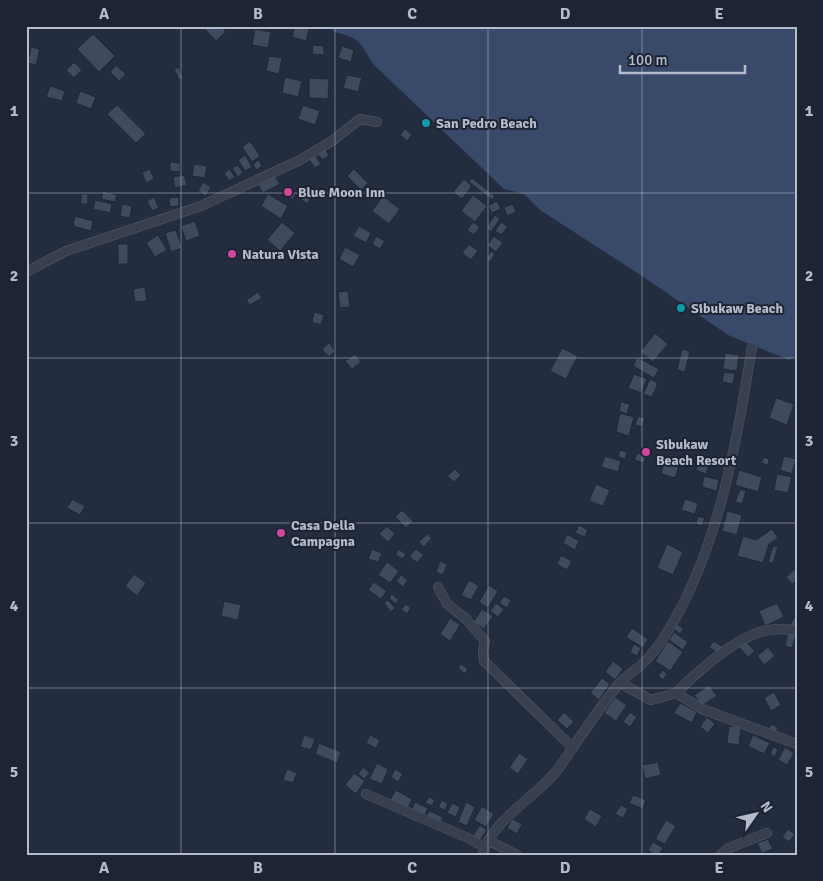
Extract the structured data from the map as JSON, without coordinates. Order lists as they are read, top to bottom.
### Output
{
  "places": [
    "San Pedro Beach",
    "Blue Moon Inn",
    "Natura Vista",
    "Sibukaw Beach",
    "Sibukaw Beach Resort",
    "Casa Della Campagna"
  ],
  "scale_bar": "100 m",
  "north": "top right",
  "grid": {
    "columns": [
      "A",
      "B",
      "C",
      "D",
      "E"
    ],
    "rows": [
      "1",
      "2",
      "3",
      "4",
      "5"
    ]
  }
}
